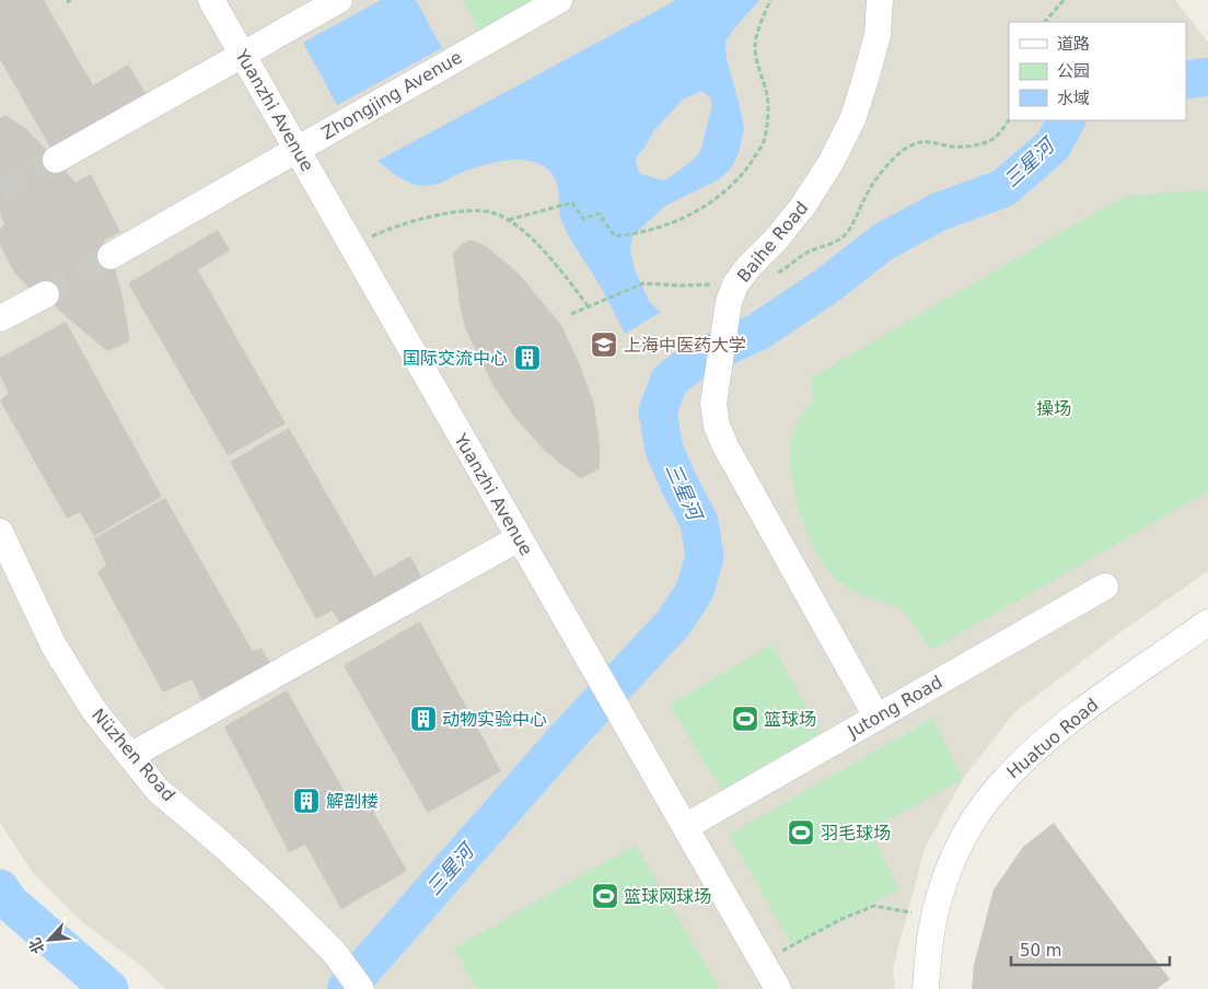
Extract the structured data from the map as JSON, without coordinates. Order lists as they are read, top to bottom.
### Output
{
  "streets": {
    "street": [
      "Zhongjing Avenue",
      "Yuanzhi Avenue",
      "Baihe Road",
      "Jutong Road",
      "Huatuo Road",
      "Nüzhen Road"
    ]
  },
  "crossings": [
    ["Zhongjing Avenue", "Yuanzhi Avenue"],
    ["Yuanzhi Avenue", "Jutong Road"],
    ["Baihe Road", "Jutong Road"]
  ],
  "water": ["三星河"],
  "parks": ["操场"],
  "places": {
    "school or university": ["上海中医药大学"],
    "building": ["国际交流中心", "动物实验中心", "解剖楼"],
    "sports": ["篮球场", "羽毛球场", "篮球网球场"]
  },
  "legend": ["道路", "公园", "水域"],
  "scale_bar": "50 m",
  "north": "bottom left"
}
